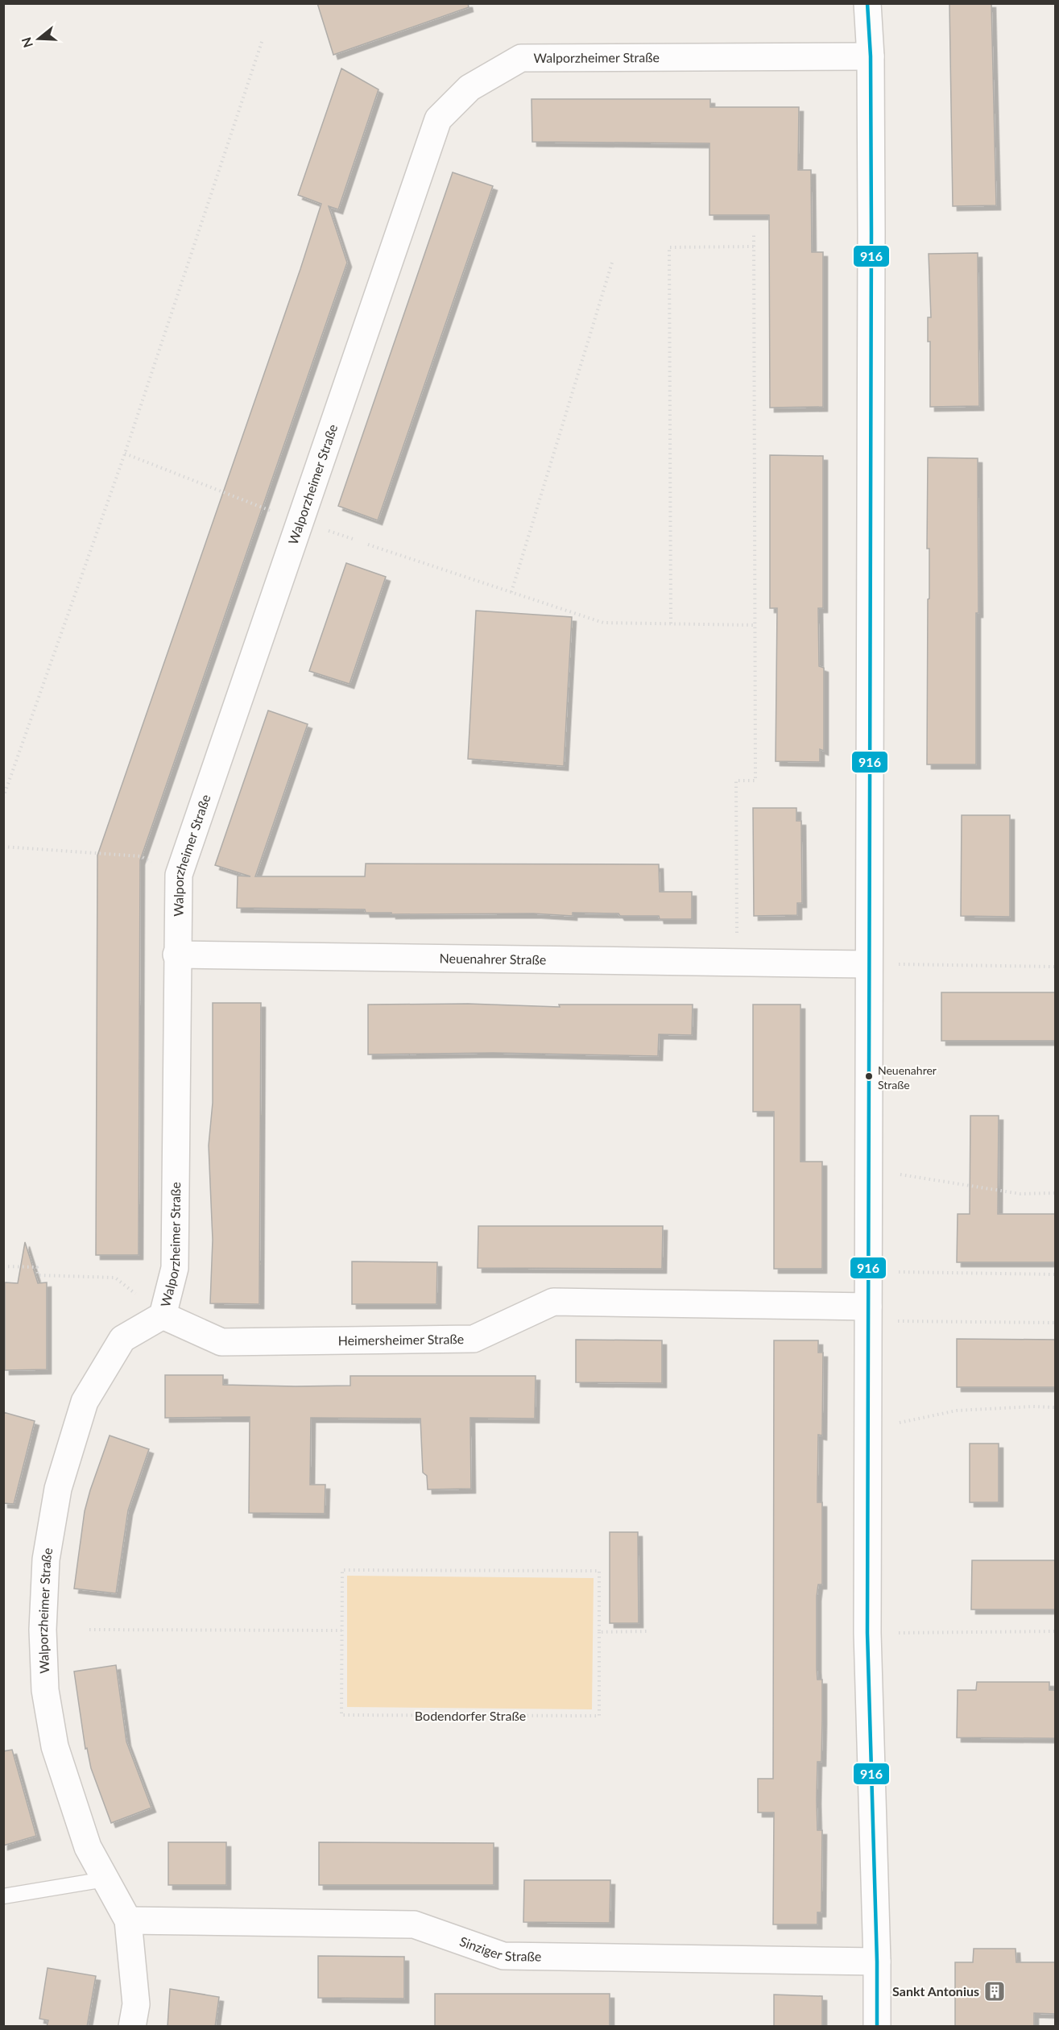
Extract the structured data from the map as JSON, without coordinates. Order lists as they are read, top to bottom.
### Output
{
  "streets": {
    "street": [
      "Walporzheimer Straße",
      "Neuenahrer Straße",
      "Heimersheimer Straße",
      "Sinziger Straße"
    ],
    "path": ["Bodendorfer Straße"]
  },
  "crossings": [
    ["Walporzheimer Straße", "Neuenahrer Straße"],
    ["Walporzheimer Straße", "Heimersheimer Straße"],
    ["Walporzheimer Straße", "Sinziger Straße"]
  ],
  "places": {
    "other": ["Neuenahrer Straße"],
    "building": ["Sankt Antonius"]
  },
  "lines": ["transit line 916"],
  "north": "left"
}
